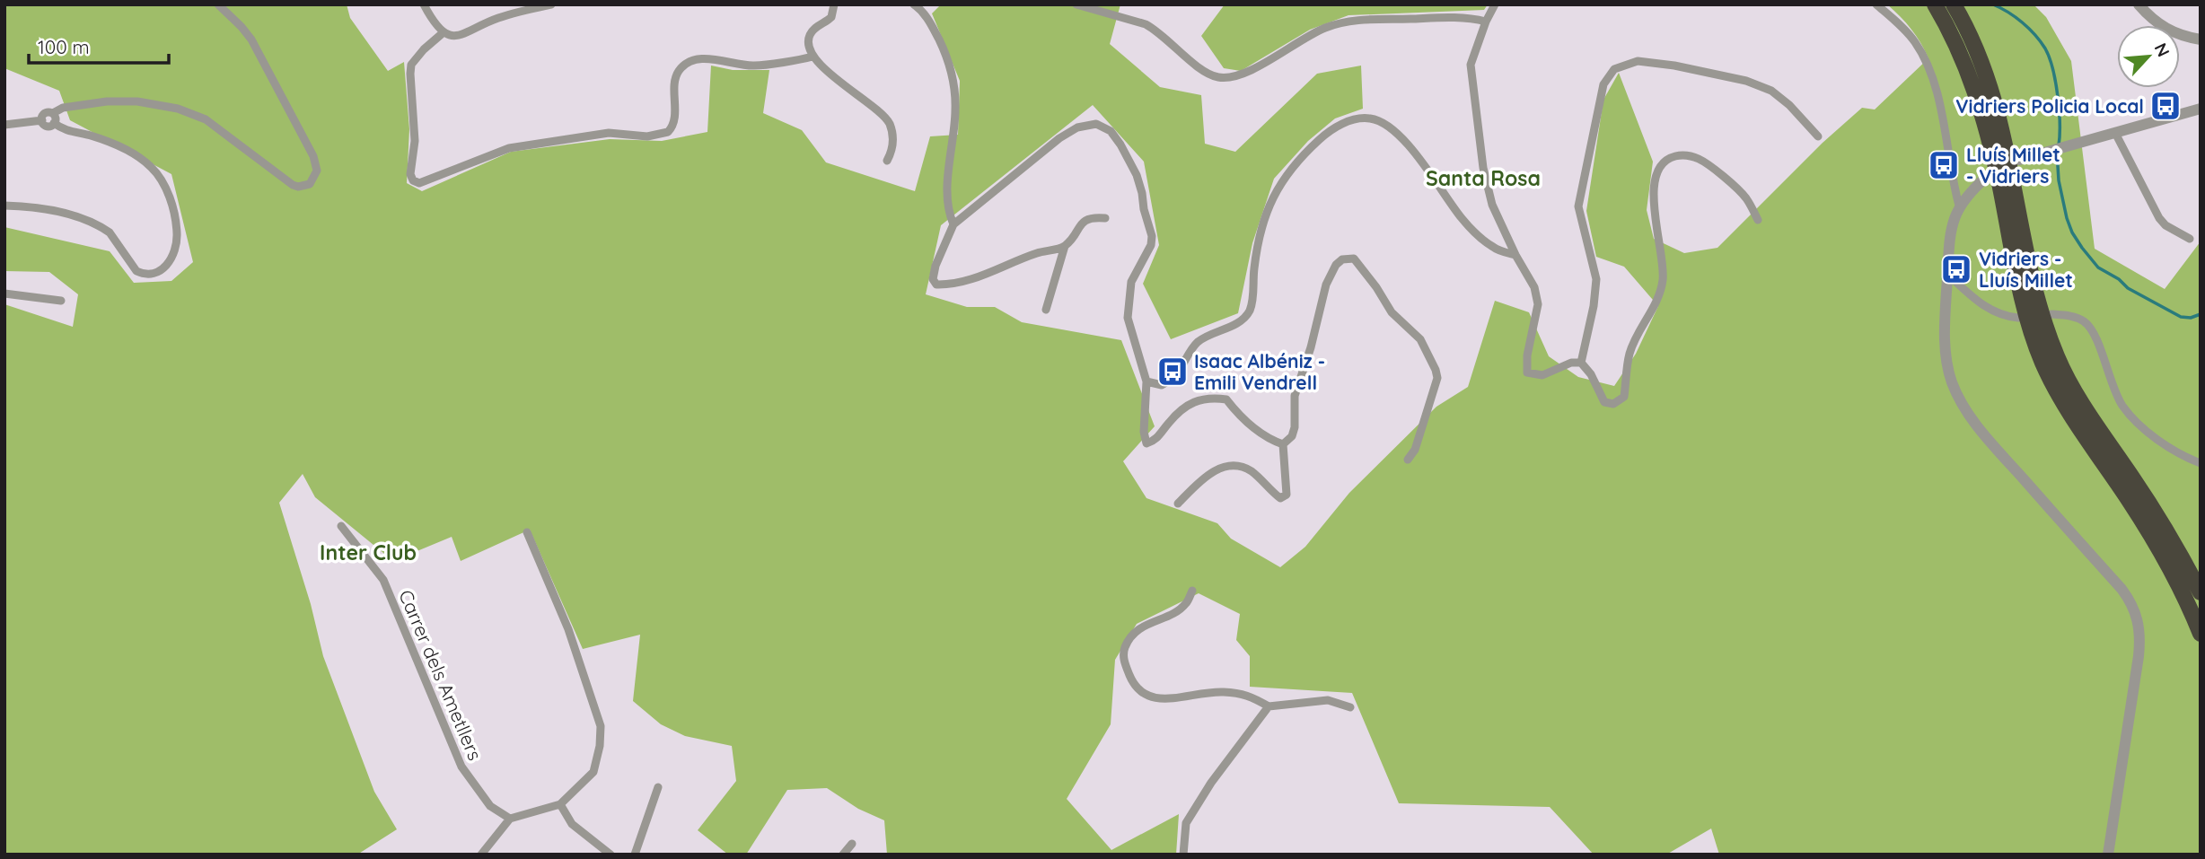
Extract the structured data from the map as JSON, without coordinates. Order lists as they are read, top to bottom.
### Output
{
  "streets": {
    "street": ["Carrer dels Ametllers"]
  },
  "districts": ["Santa Rosa", "Inter Club"],
  "places": {
    "bus stop": [
      "Vidriers Policia Local",
      "Lluís Millet - Vidriers",
      "Vidriers - Lluís Millet",
      "Isaac Albéniz - Emili Vendrell"
    ]
  },
  "scale_bar": "100 m",
  "north": "top right"
}
